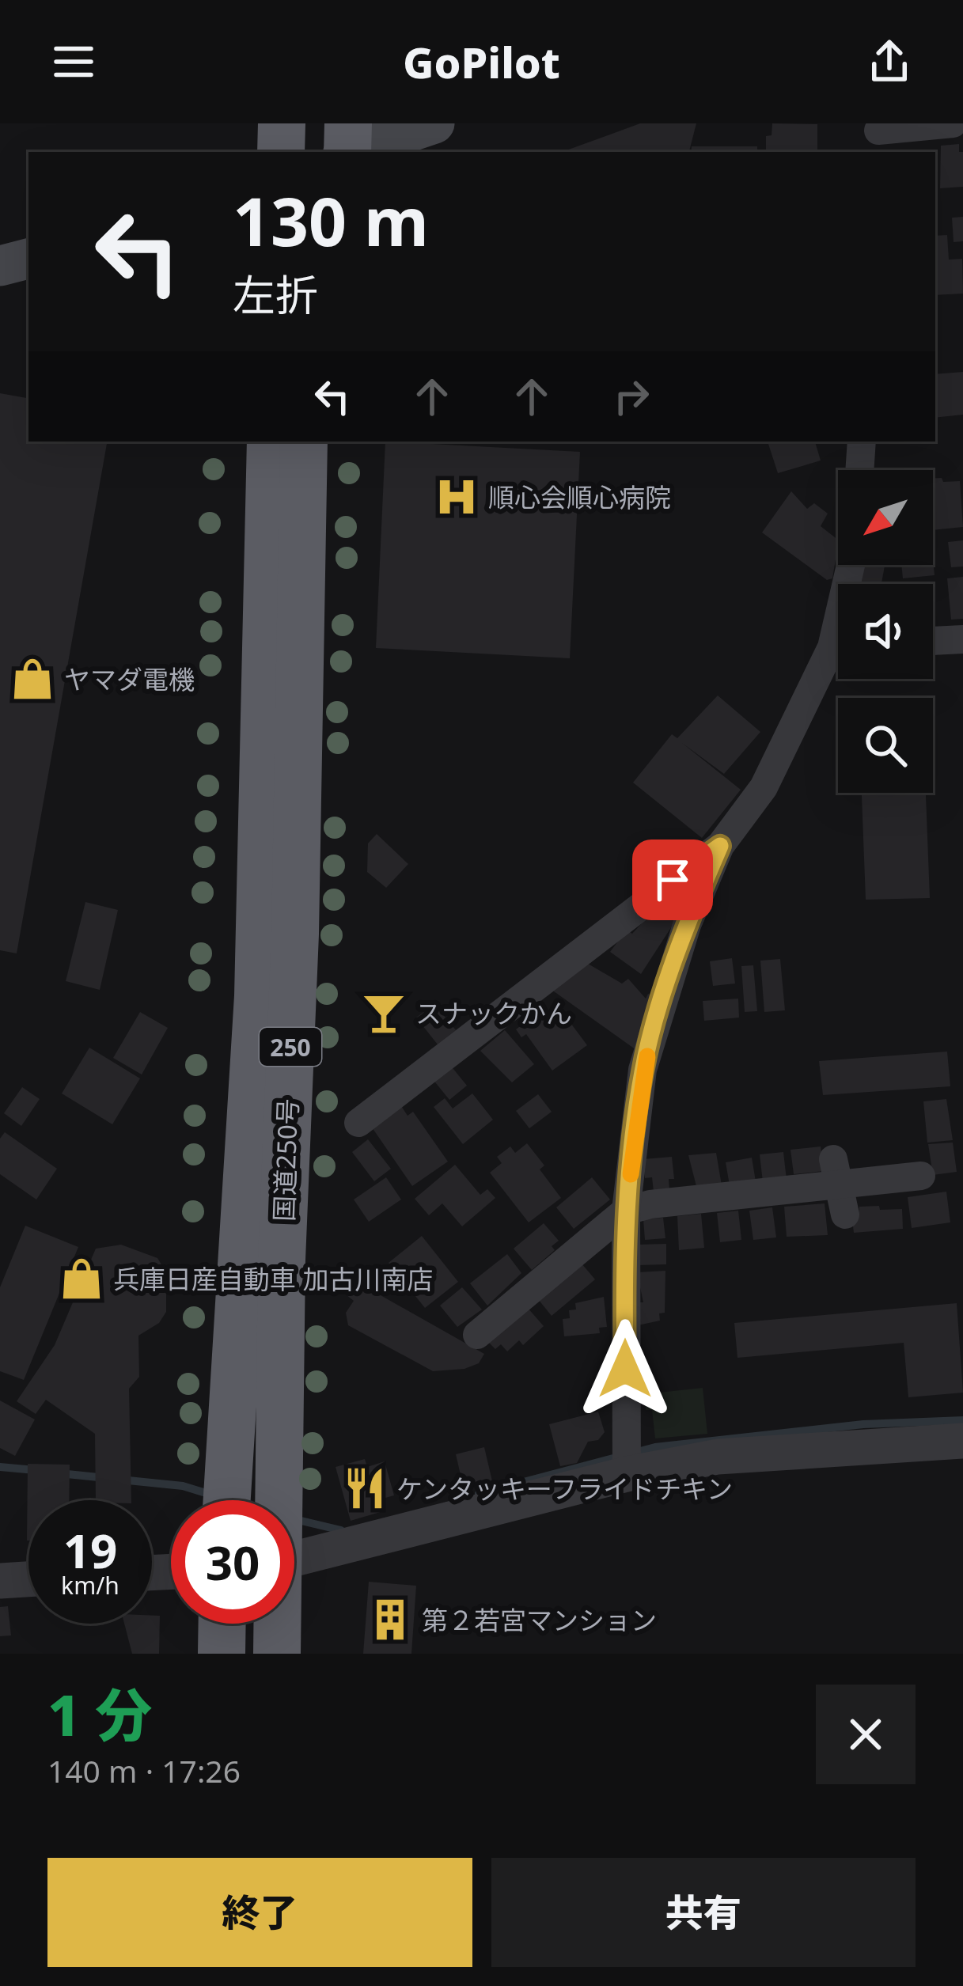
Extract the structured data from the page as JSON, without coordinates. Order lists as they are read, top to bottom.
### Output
{
  "streets": {
    "highway": ["250", "国道250号"]
  },
  "crossings": [
    ["250", "国道250号"]
  ],
  "places": {
    "hospital": ["順心会順心病院"],
    "shop": ["ヤマダ電機", "兵庫日産自動車 加古川南店"],
    "bar": ["スナックかん"],
    "restaurant": ["ケンタッキーフライドチキン"],
    "building": ["第２若宮マンション"]
  },
  "north": "bottom left",
  "page": {
    "header": "GoPilot",
    "turn": ["130 m", "左折"],
    "speed": "19 km/h",
    "limit": "30",
    "heading": ["1 分", "140 m · 17:26"],
    "buttons": ["終了", "共有"]
  }
}
